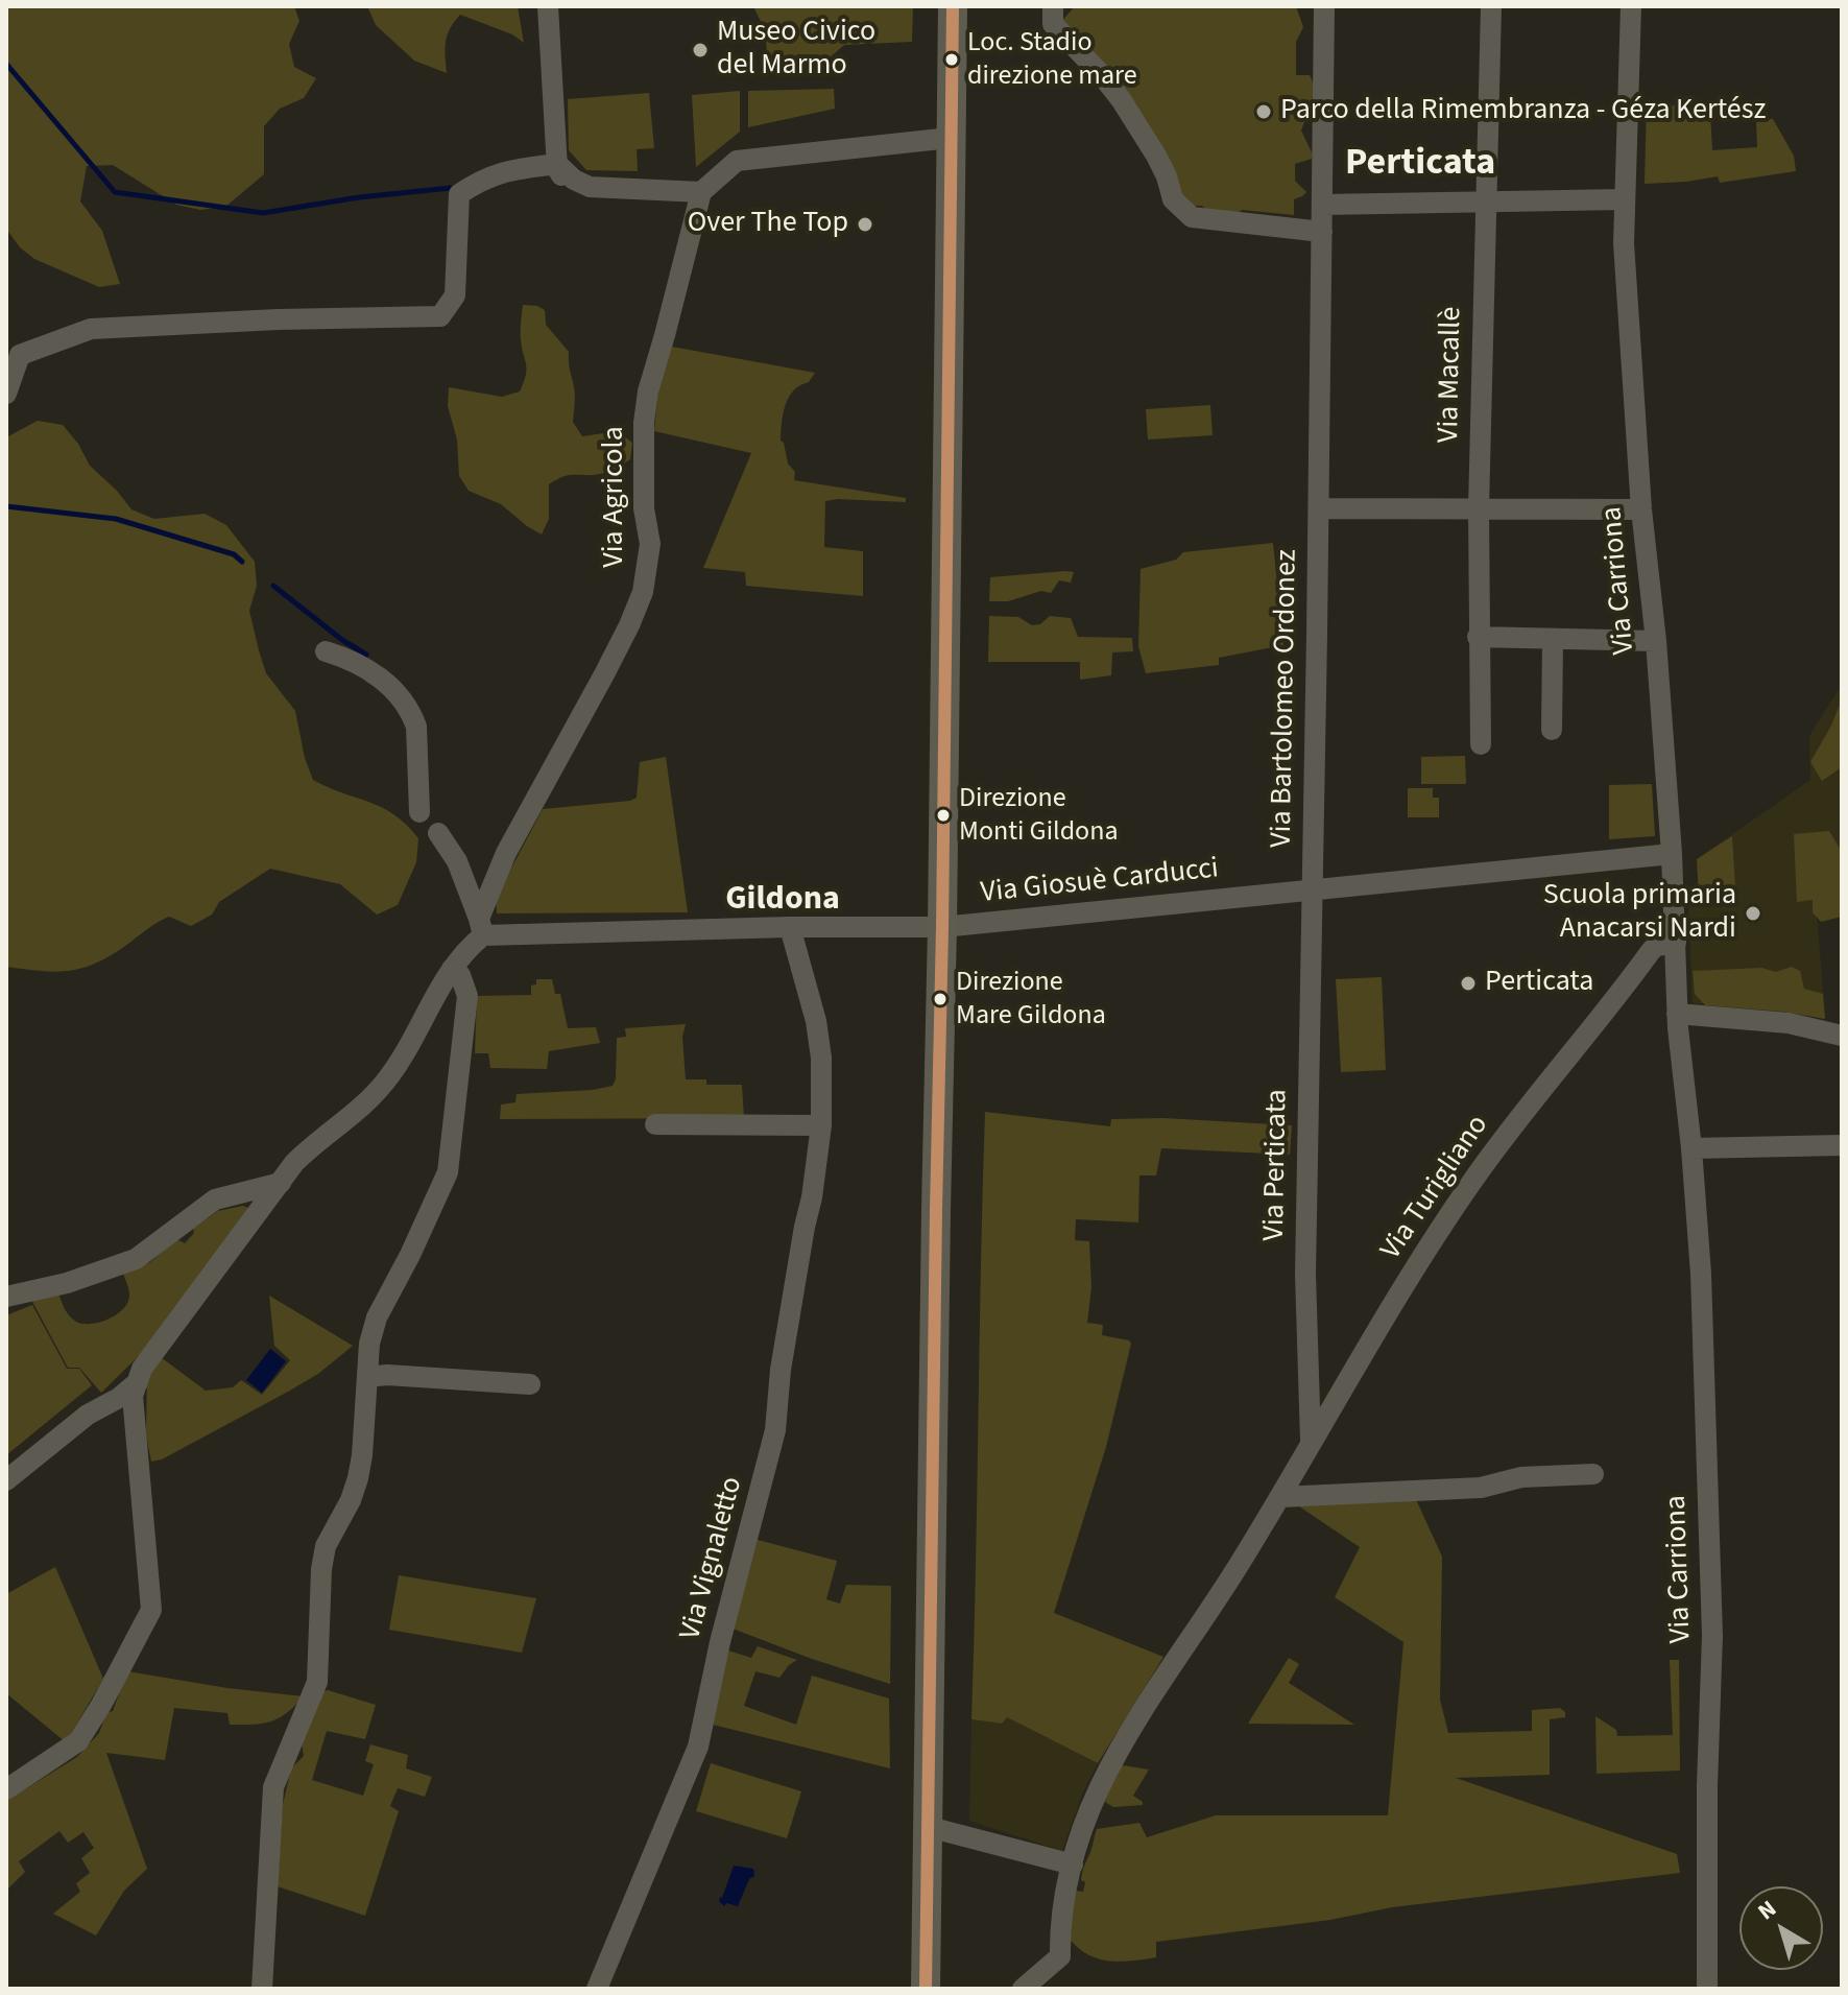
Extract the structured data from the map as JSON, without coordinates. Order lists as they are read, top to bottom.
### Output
{
  "streets": {
    "street": [
      "Via Macallè",
      "Via Agricola",
      "Via Carriona",
      "Via Bartolomeo Ordonez",
      "Via Giosuè Carducci",
      "Via Perticata",
      "Via Turigliano",
      "Via Vignaletto"
    ]
  },
  "crossings": [
    ["Via Macallè", "Via Bartolomeo Ordonez"],
    ["Via Agricola", "Via Giosuè Carducci"],
    ["Via Carriona", "Via Bartolomeo Ordonez"],
    ["Via Carriona", "Via Giosuè Carducci"],
    ["Via Carriona", "Via Turigliano"],
    ["Via Bartolomeo Ordonez", "Via Giosuè Carducci"],
    ["Via Bartolomeo Ordonez", "Via Perticata"],
    ["Via Giosuè Carducci", "Via Perticata"],
    ["Via Giosuè Carducci", "Via Vignaletto"],
    ["Via Perticata", "Via Turigliano"]
  ],
  "districts": ["Perticata", "Gildona"],
  "places": [
    "Museo Civico del Marmo",
    "Loc. Stadio direzione mare",
    "Parco della Rimembranza - Géza Kertész",
    "Over The Top",
    "Direzione Monti Gildona",
    "Scuola primaria Anacarsi Nardi",
    "Perticata",
    "Direzione Mare Gildona"
  ],
  "north": "top left"
}
